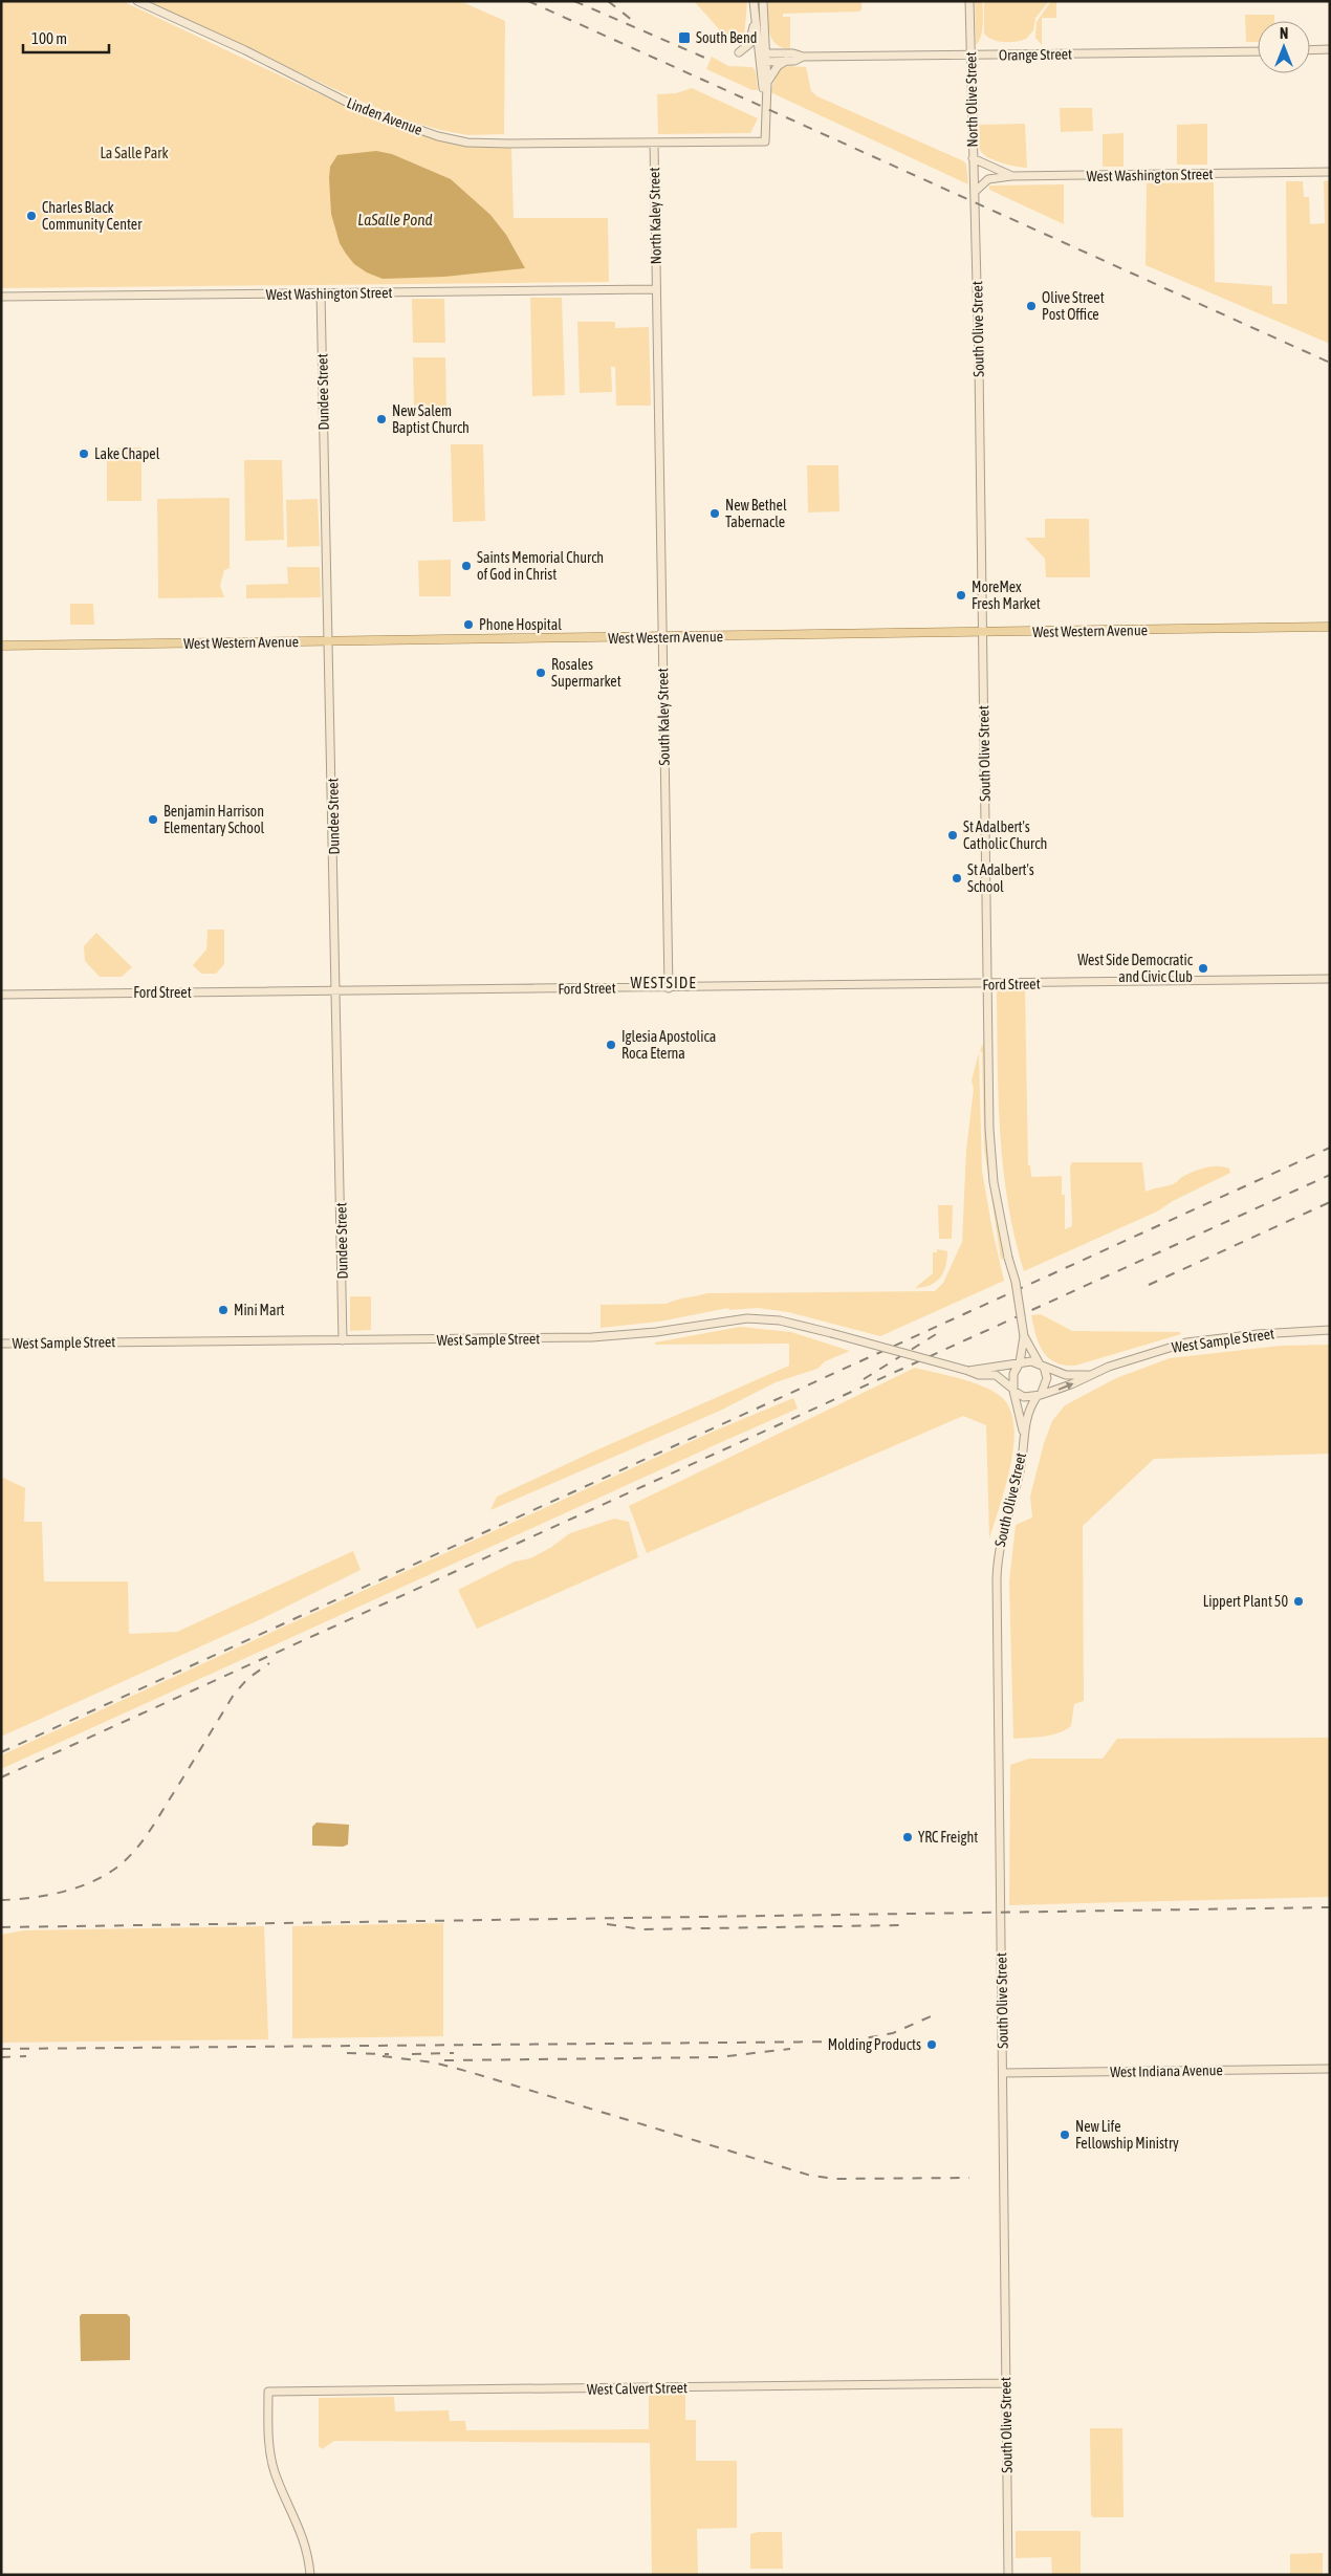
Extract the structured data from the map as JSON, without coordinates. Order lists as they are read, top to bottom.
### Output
{
  "streets": {
    "main road": ["West Western Avenue"],
    "street": [
      "Orange Street",
      "North Olive Street",
      "Linden Avenue",
      "West Washington Street",
      "North Kaley Street",
      "South Olive Street",
      "Dundee Street",
      "South Kaley Street",
      "Ford Street",
      "West Sample Street",
      "West Indiana Avenue",
      "West Calvert Street"
    ]
  },
  "crossings": [
    ["Orange Street", "North Olive Street"],
    ["North Olive Street", "West Washington Street"],
    ["North Olive Street", "South Olive Street"],
    ["Linden Avenue", "North Kaley Street"],
    ["West Washington Street", "North Kaley Street"],
    ["West Washington Street", "Dundee Street"],
    ["West Washington Street", "South Kaley Street"],
    ["North Kaley Street", "South Kaley Street"],
    ["South Olive Street", "West Western Avenue"],
    ["South Olive Street", "Ford Street"],
    ["South Olive Street", "West Sample Street"],
    ["South Olive Street", "West Indiana Avenue"],
    ["South Olive Street", "West Calvert Street"],
    ["Dundee Street", "West Western Avenue"],
    ["Dundee Street", "Ford Street"],
    ["Dundee Street", "West Sample Street"],
    ["West Western Avenue", "South Kaley Street"],
    ["South Kaley Street", "Ford Street"]
  ],
  "districts": ["WESTSIDE"],
  "water": ["LaSalle Pond"],
  "parks": ["La Salle Park"],
  "places": {
    "transit": ["South Bend"],
    "other": [
      "Charles Black Community Center",
      "Olive Street Post Office",
      "New Salem Baptist Church",
      "Lake Chapel",
      "New Bethel Tabernacle",
      "Saints Memorial Church of God in Christ",
      "MoreMex Fresh Market",
      "Phone Hospital",
      "Rosales Supermarket",
      "Benjamin Harrison Elementary School",
      "St Adalbert's Catholic Church",
      "St Adalbert's School",
      "West Side Democratic and Civic Club",
      "Iglesia Apostolica Roca Eterna",
      "Mini Mart",
      "Lippert Plant 50",
      "YRC Freight",
      "Molding Products",
      "New Life Fellowship Ministry"
    ]
  },
  "scale_bar": "100 m",
  "north": "top"
}
